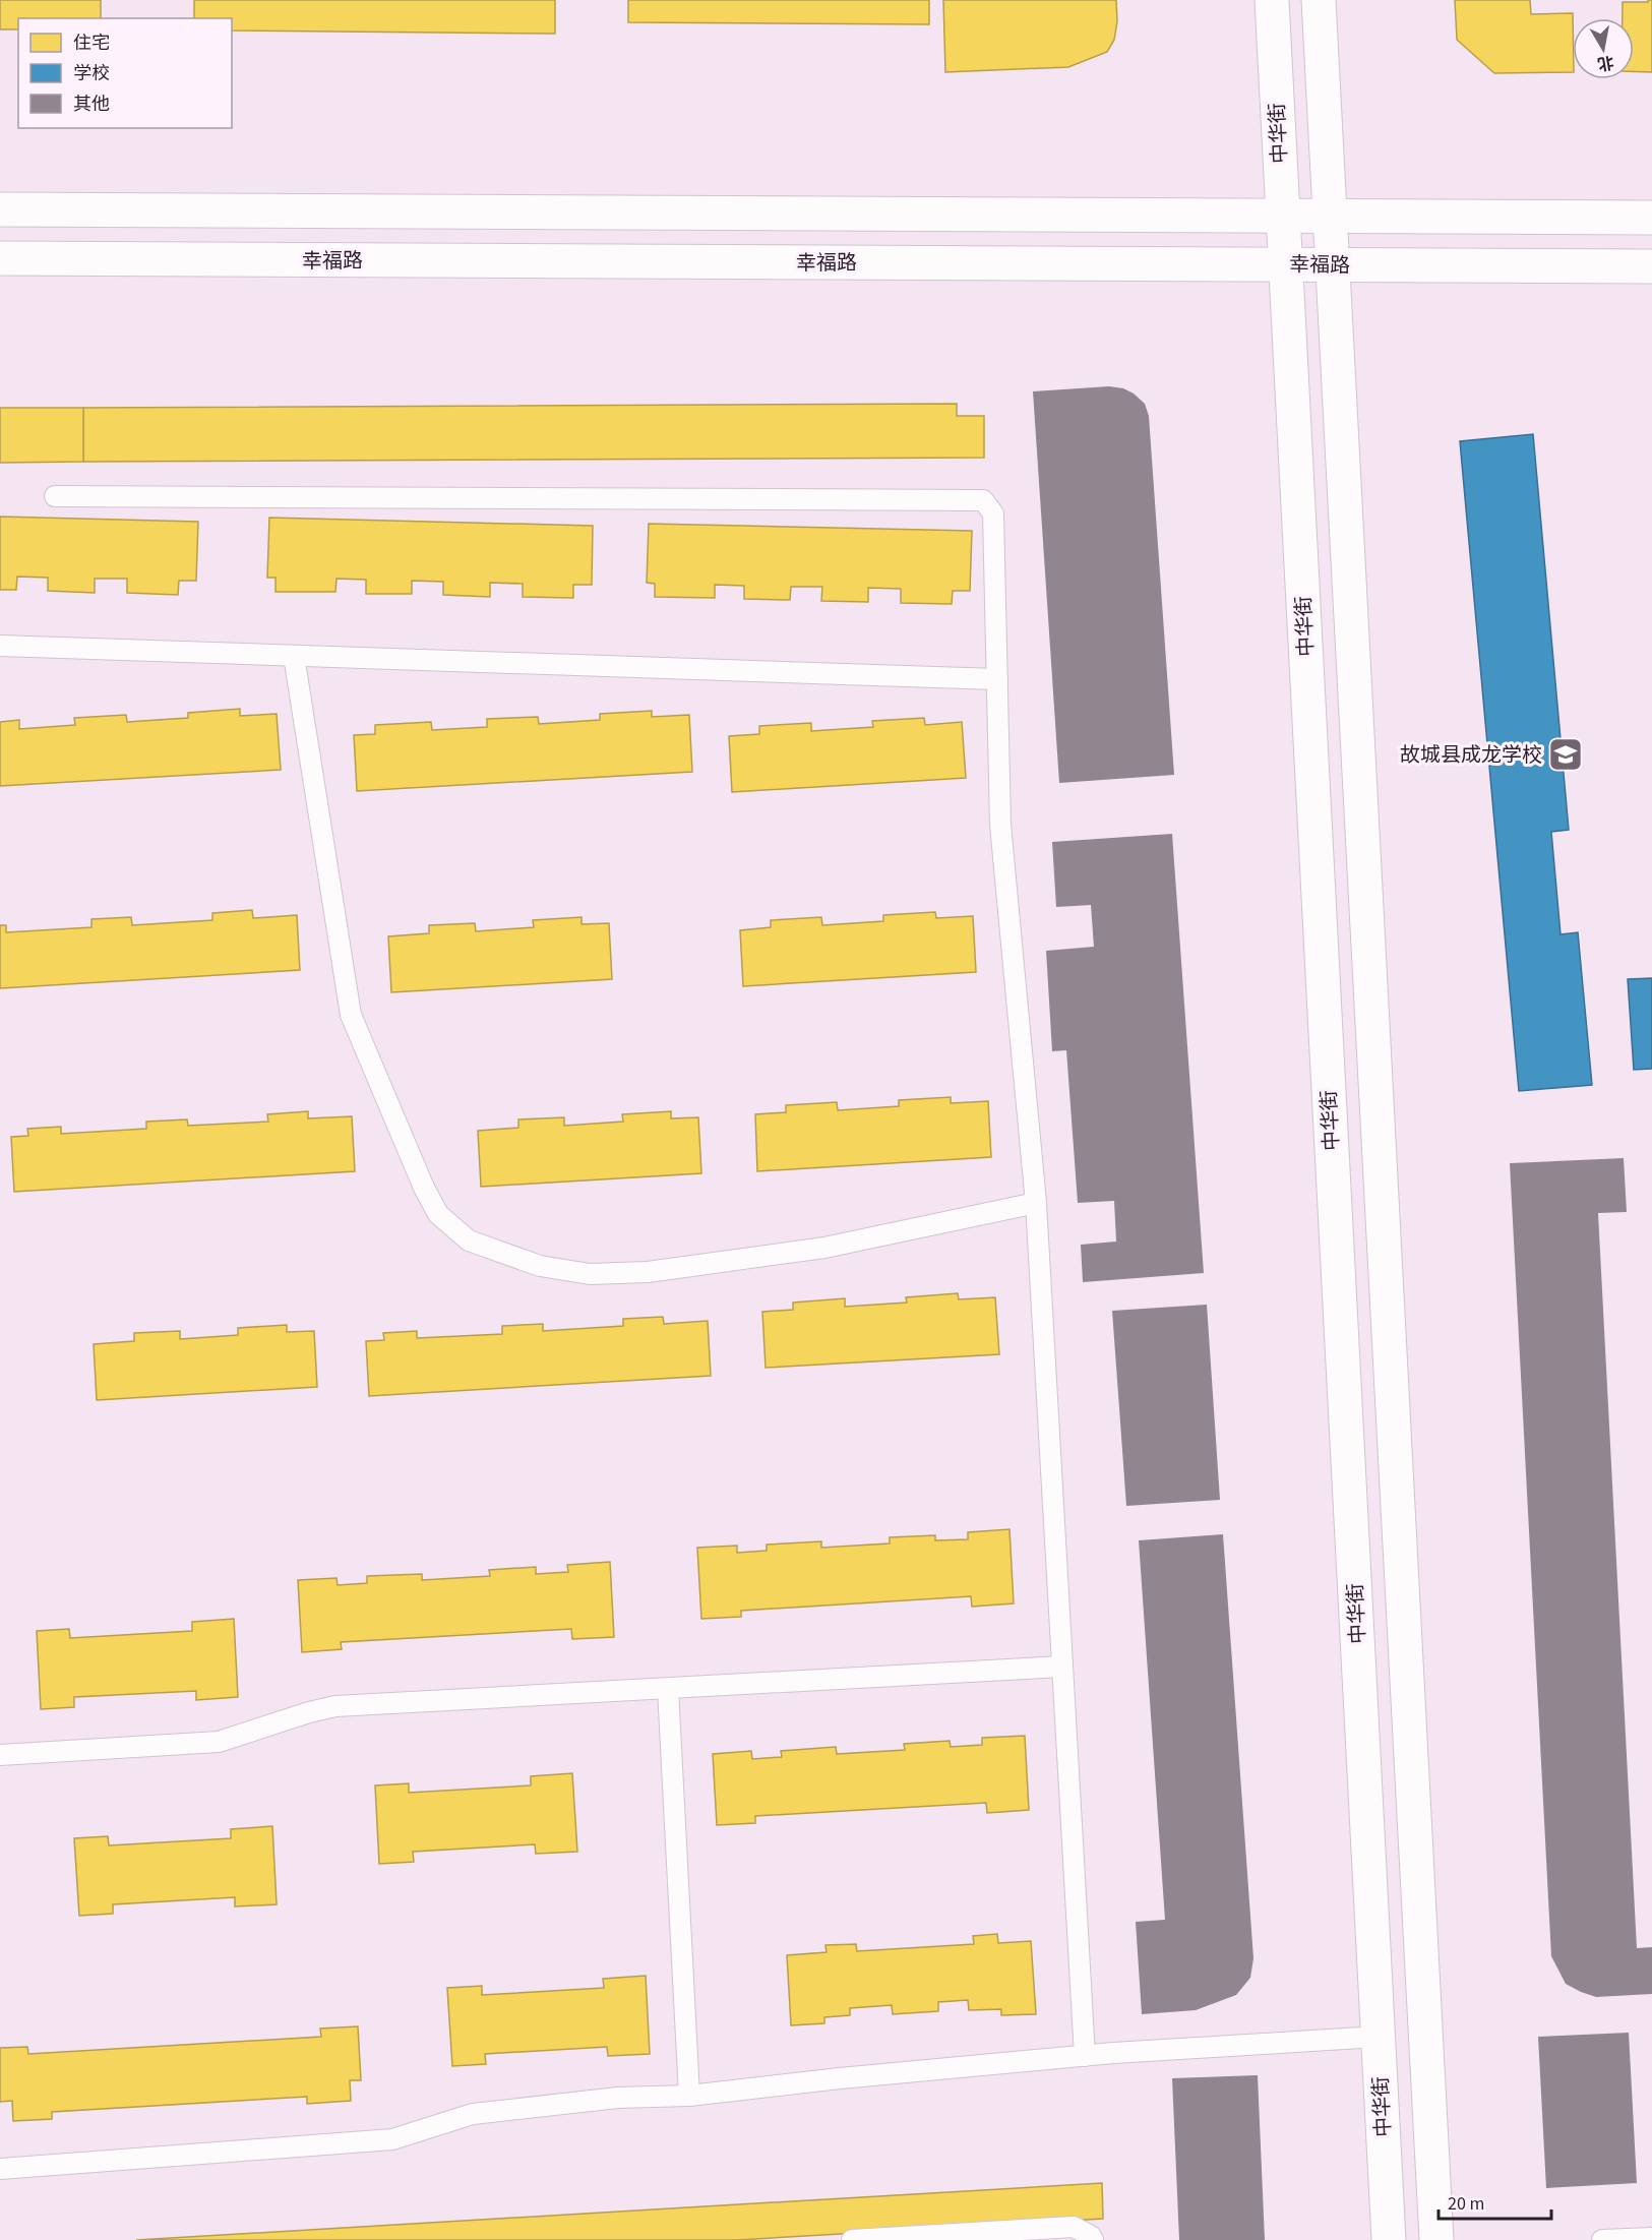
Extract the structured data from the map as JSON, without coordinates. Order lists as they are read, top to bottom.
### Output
{
  "streets": {
    "main road": ["中华街", "幸福路"]
  },
  "crossings": [
    ["中华街", "幸福路"]
  ],
  "places": {
    "school or university": ["故城县成龙学校"]
  },
  "legend": ["住宅", "学校", "其他"],
  "scale_bar": "20 m",
  "north": "bottom"
}
